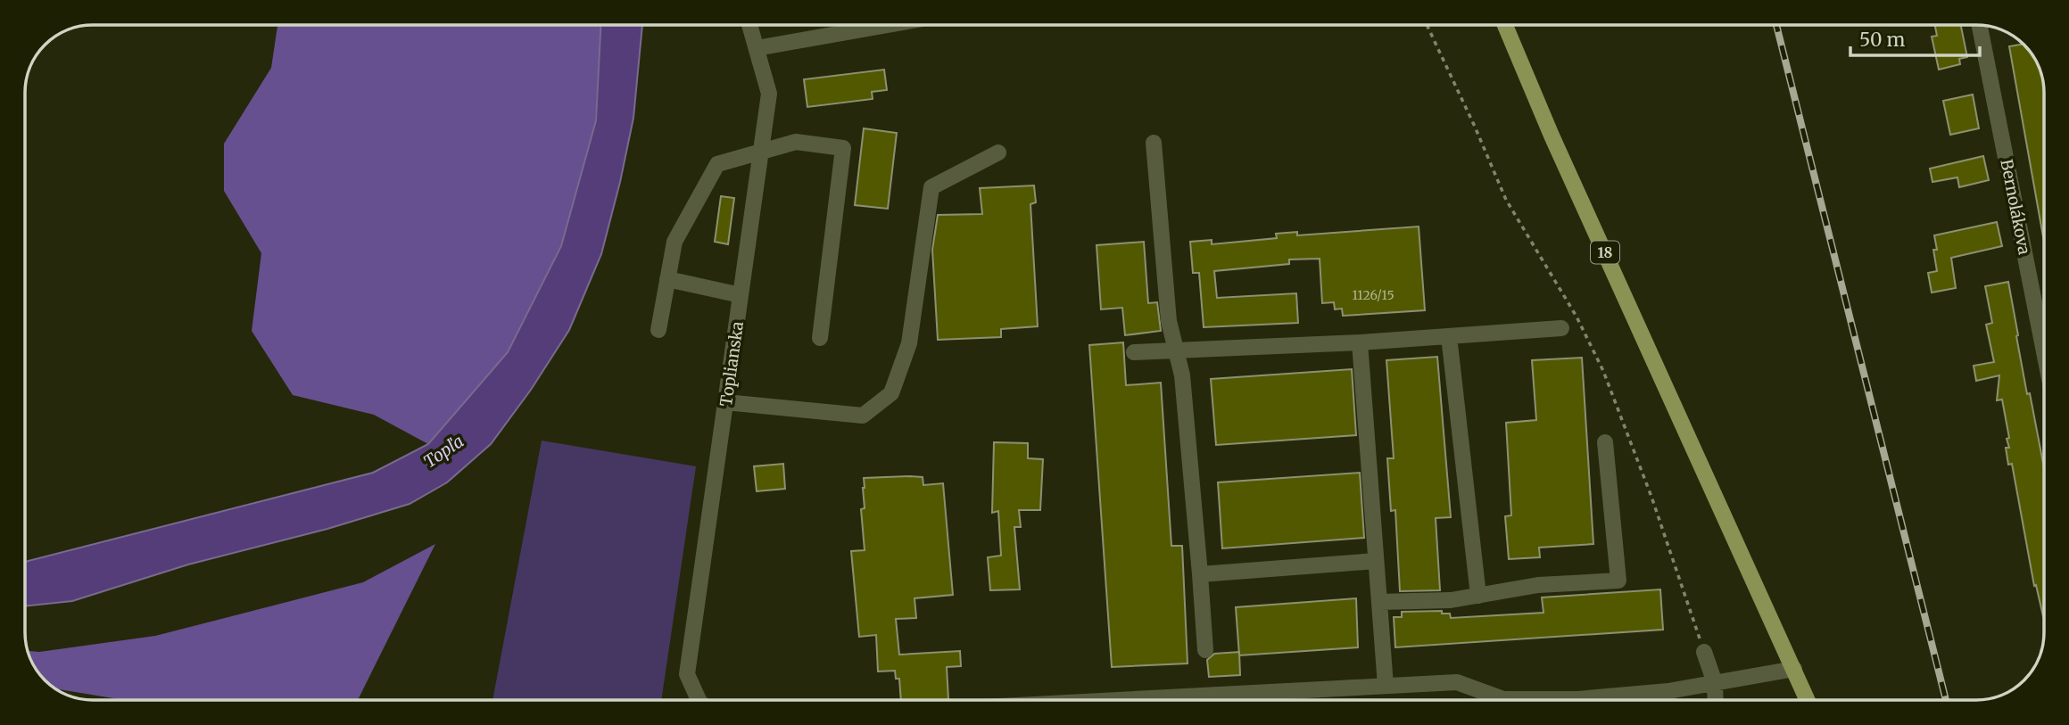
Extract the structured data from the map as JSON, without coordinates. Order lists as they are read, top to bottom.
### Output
{
  "streets": {
    "main road": ["18"],
    "street": ["Bernolákova", "Toplianska"]
  },
  "water": ["Topľa"],
  "house_numbers": ["1126/15"],
  "scale_bar": "50 m"
}
